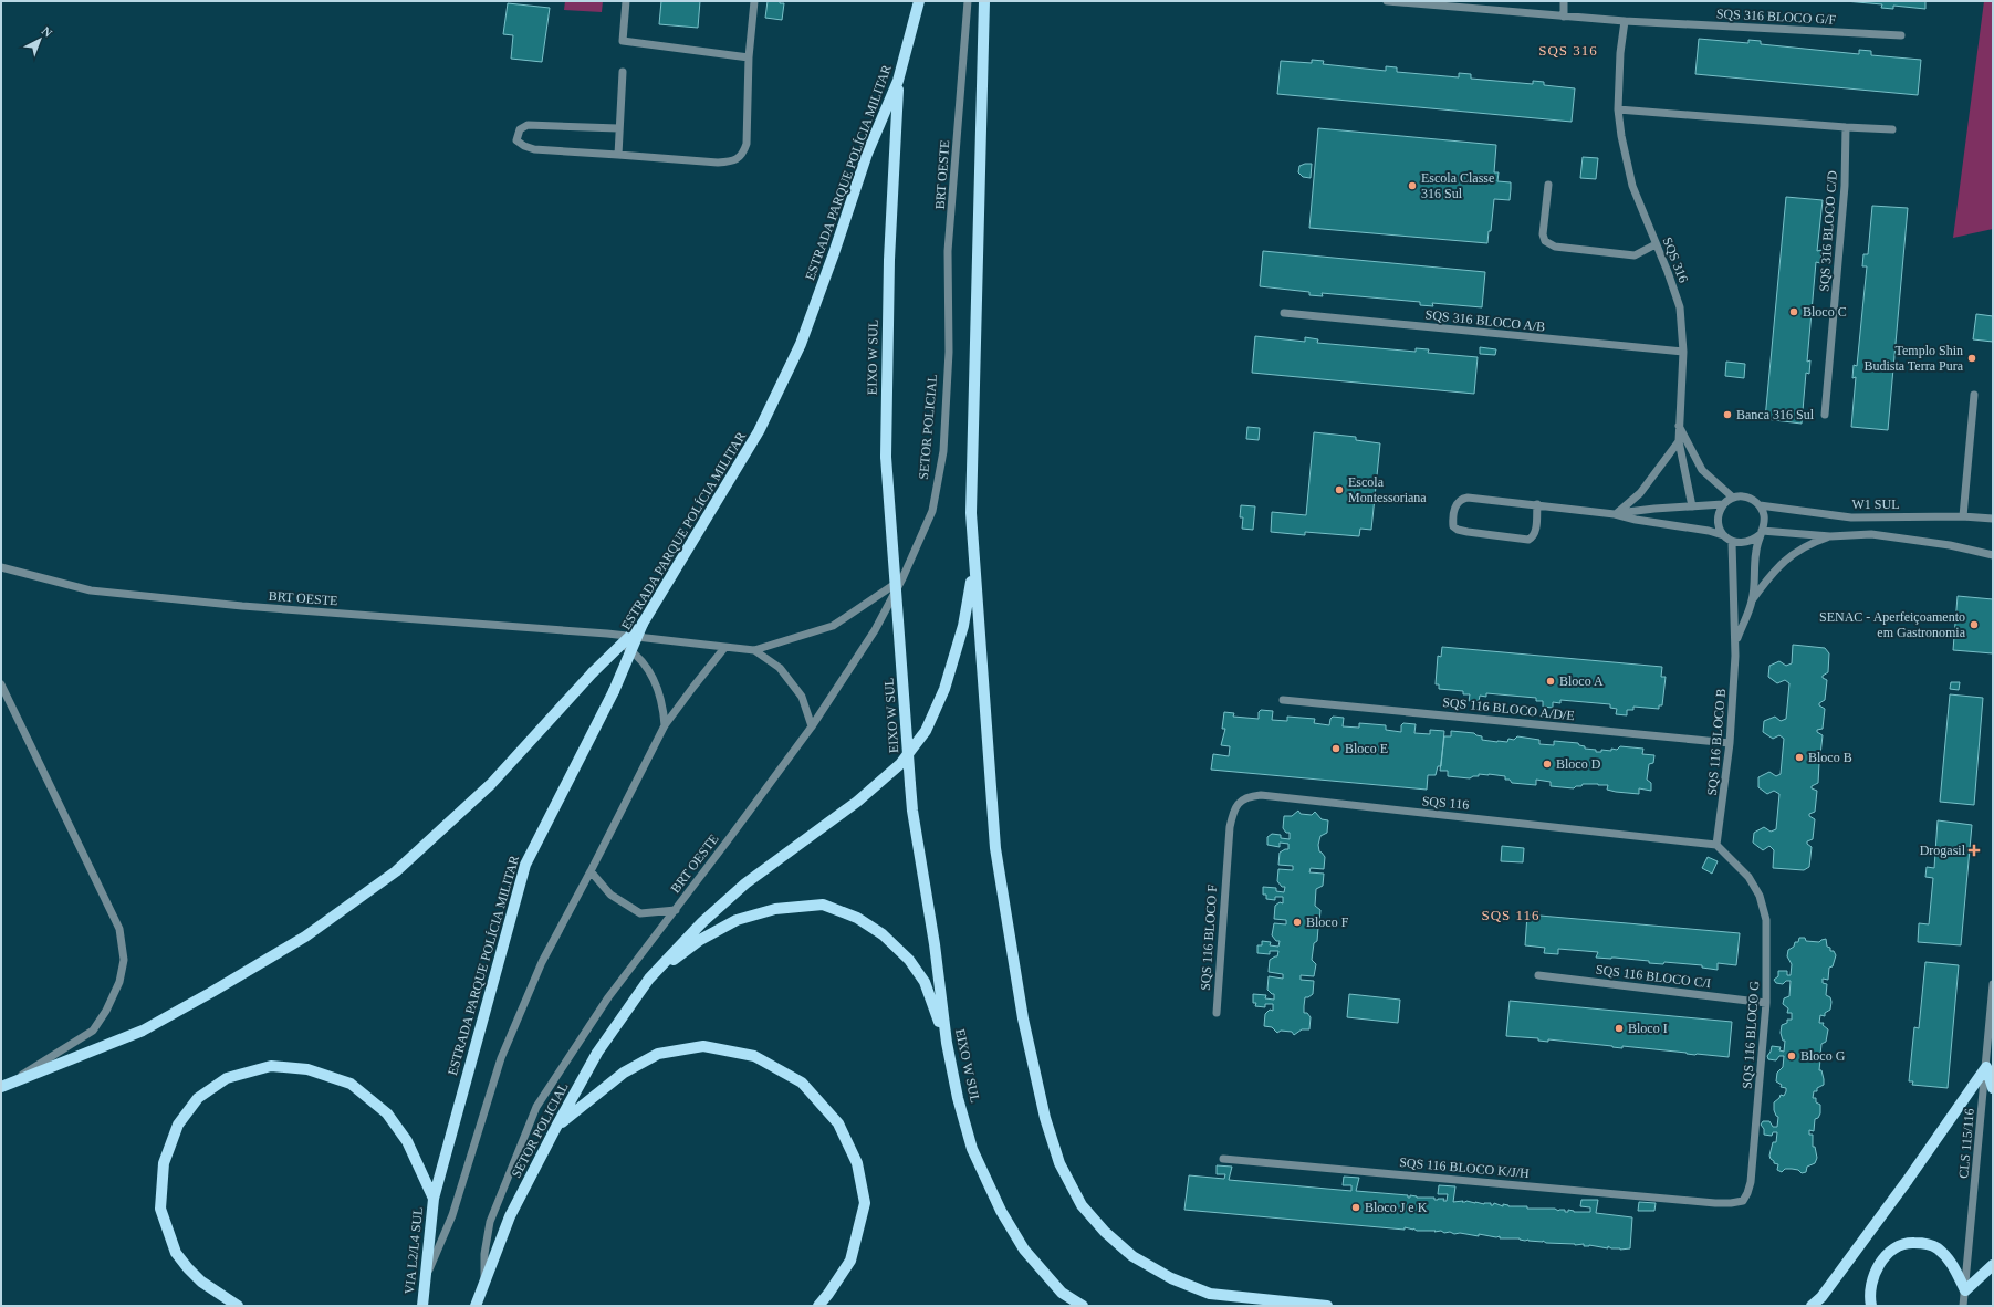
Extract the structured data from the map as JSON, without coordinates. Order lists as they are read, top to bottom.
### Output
{
  "streets": {
    "main road": [
      "ESTRADA PARQUE POLÍCIA MILITAR",
      "EIXO W SUL",
      "SETOR POLICIAL",
      "VIA L2/L4 SUL"
    ],
    "street": [
      "SQS 316 BLOCO G/F",
      "BRT OESTE",
      "SQS 316 BLOCO C/D",
      "SQS 316",
      "SQS 316 BLOCO A/B",
      "W1 SUL",
      "SQS 116 BLOCO A/D/E",
      "SQS 116 BLOCO B",
      "SQS 116",
      "SQS 116 BLOCO F",
      "SQS 116 BLOCO C/I",
      "SQS 116 BLOCO G",
      "CLS 115/116",
      "SQS 116 BLOCO K/J/H"
    ]
  },
  "crossings": [
    ["SQS 316 BLOCO G/F", "SQS 316"],
    ["ESTRADA PARQUE POLÍCIA MILITAR", "EIXO W SUL"],
    ["ESTRADA PARQUE POLÍCIA MILITAR", "VIA L2/L4 SUL"],
    ["BRT OESTE", "SETOR POLICIAL"],
    ["SQS 316", "SQS 316 BLOCO A/B"],
    ["W1 SUL", "SQS 116 BLOCO B"],
    ["SQS 116 BLOCO A/D/E", "SQS 116 BLOCO B"],
    ["SQS 116 BLOCO B", "SQS 116"],
    ["SQS 116 BLOCO B", "SQS 116 BLOCO G"],
    ["SQS 116", "SQS 116 BLOCO F"],
    ["SQS 116", "SQS 116 BLOCO G"],
    ["SQS 116 BLOCO C/I", "SQS 116 BLOCO G"],
    ["SQS 116 BLOCO G", "SQS 116 BLOCO K/J/H"]
  ],
  "districts": ["SQS 316", "SQS 116"],
  "places": {
    "other": [
      "Escola Classe 316 Sul",
      "Bloco C",
      "Templo Shin Budista Terra Pura",
      "Banca 316 Sul",
      "Escola Montessoriana",
      "SENAC - Aperfeiçoamento em Gastronomia",
      "Bloco A",
      "Bloco E",
      "Bloco B",
      "Bloco D",
      "Bloco F",
      "Bloco I",
      "Bloco G",
      "Bloco J e K"
    ],
    "health": ["Drogasil"]
  },
  "north": "top right"
}
